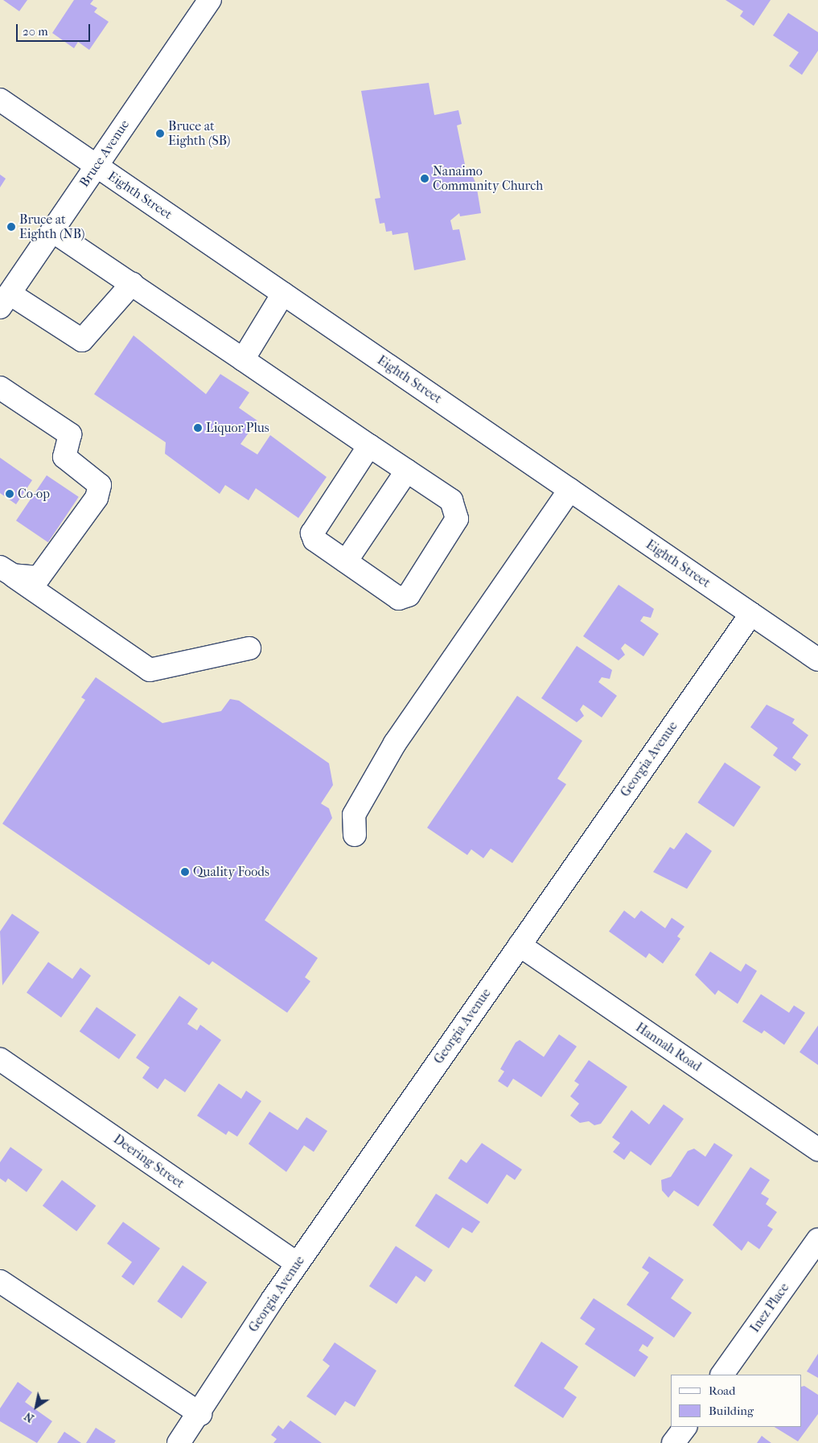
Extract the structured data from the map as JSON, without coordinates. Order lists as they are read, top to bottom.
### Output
{
  "streets": {
    "street": [
      "Bruce Avenue",
      "Eighth Street",
      "Georgia Avenue",
      "Hannah Road",
      "Deering Street",
      "Inez Place"
    ]
  },
  "crossings": [
    ["Bruce Avenue", "Eighth Street"],
    ["Eighth Street", "Georgia Avenue"],
    ["Georgia Avenue", "Hannah Road"],
    ["Georgia Avenue", "Deering Street"]
  ],
  "places": [
    "Bruce at Eighth (SB)",
    "Nanaimo Community Church",
    "Bruce at Eighth (NB)",
    "Liquor Plus",
    "Co-op",
    "Quality Foods"
  ],
  "legend": ["Road", "Building"],
  "scale_bar": "20 m",
  "north": "bottom left"
}
